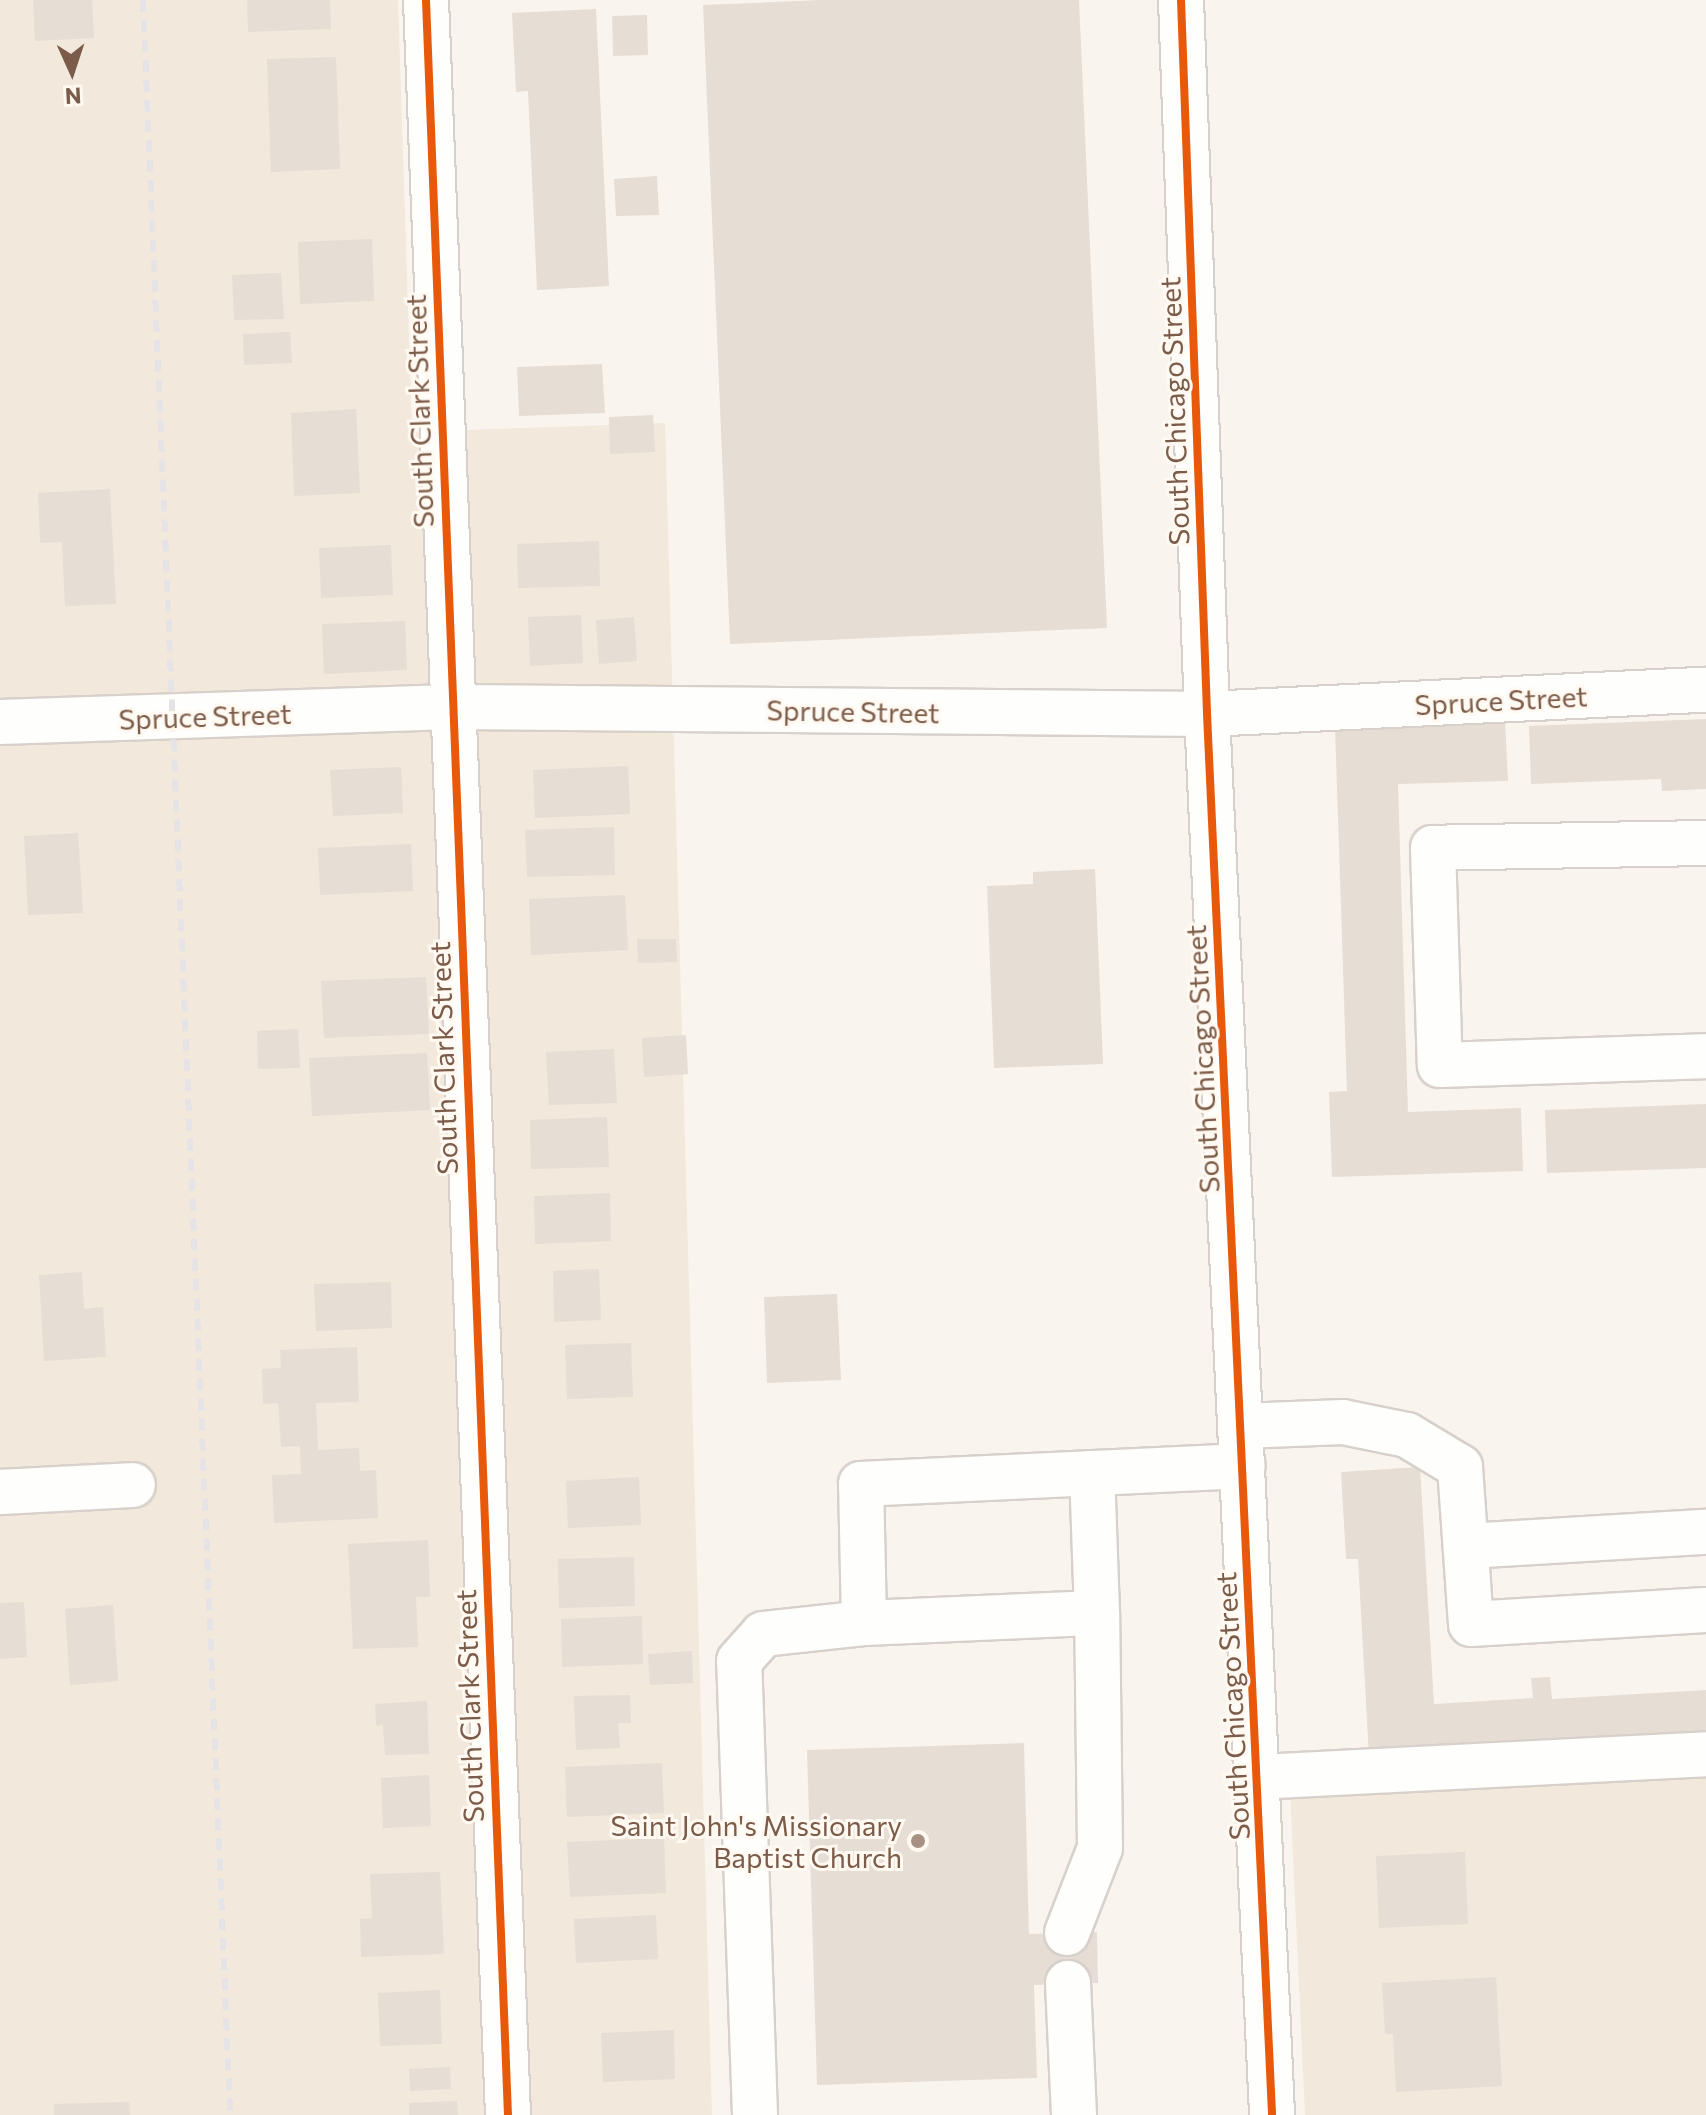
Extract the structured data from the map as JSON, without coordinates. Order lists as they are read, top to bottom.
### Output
{
  "streets": {
    "street": ["South Clark Street", "South Chicago Street", "Spruce Street"]
  },
  "crossings": [
    ["South Clark Street", "Spruce Street"],
    ["South Chicago Street", "Spruce Street"]
  ],
  "places": ["Saint John's Missionary Baptist Church"],
  "north": "bottom"
}
